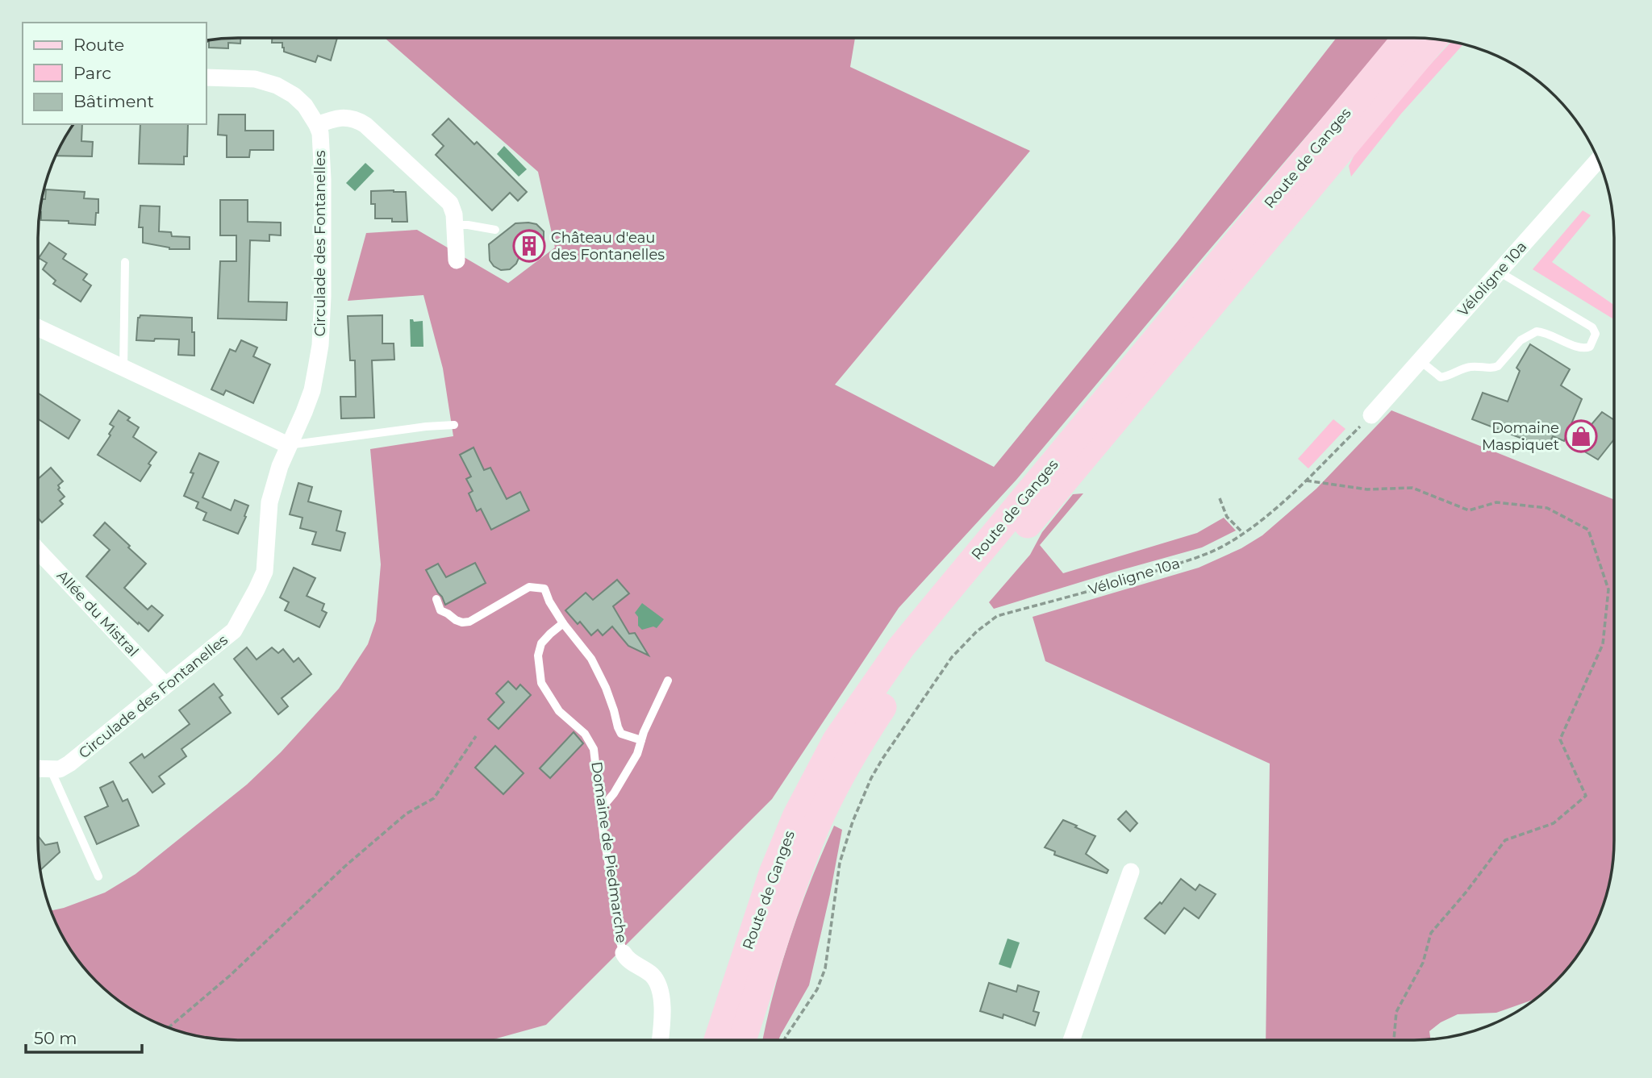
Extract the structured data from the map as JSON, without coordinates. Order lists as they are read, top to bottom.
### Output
{
  "streets": {
    "main road": ["Route de Ganges"],
    "street": ["Circulade des Fontanelles", "Véloligne 10a", "Allée du Mistral"],
    "lane": ["Domaine de Piedmarche"]
  },
  "crossings": [
    ["Circulade des Fontanelles", "Allée du Mistral"]
  ],
  "places": {
    "building": ["Château d'eau des Fontanelles"],
    "shop": ["Domaine Maspiquet"]
  },
  "legend": ["Route", "Parc", "Bâtiment"],
  "scale_bar": "50 m"
}
